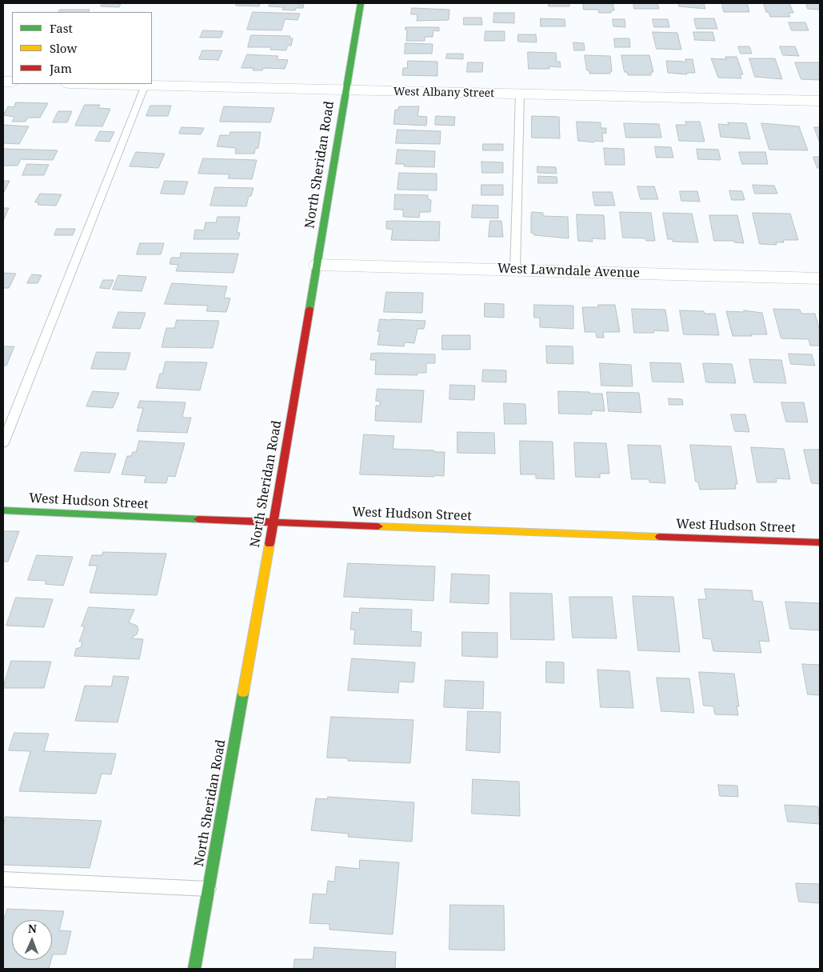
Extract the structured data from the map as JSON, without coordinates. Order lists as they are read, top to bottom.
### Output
{
  "streets": {
    "main road": ["North Sheridan Road", "West Hudson Street"],
    "street": ["West Albany Street", "West Lawndale Avenue"]
  },
  "crossings": [
    ["West Albany Street", "North Sheridan Road"],
    ["North Sheridan Road", "West Lawndale Avenue"],
    ["North Sheridan Road", "West Hudson Street"]
  ],
  "legend": ["Fast", "Slow", "Jam"],
  "north": "top"
}
